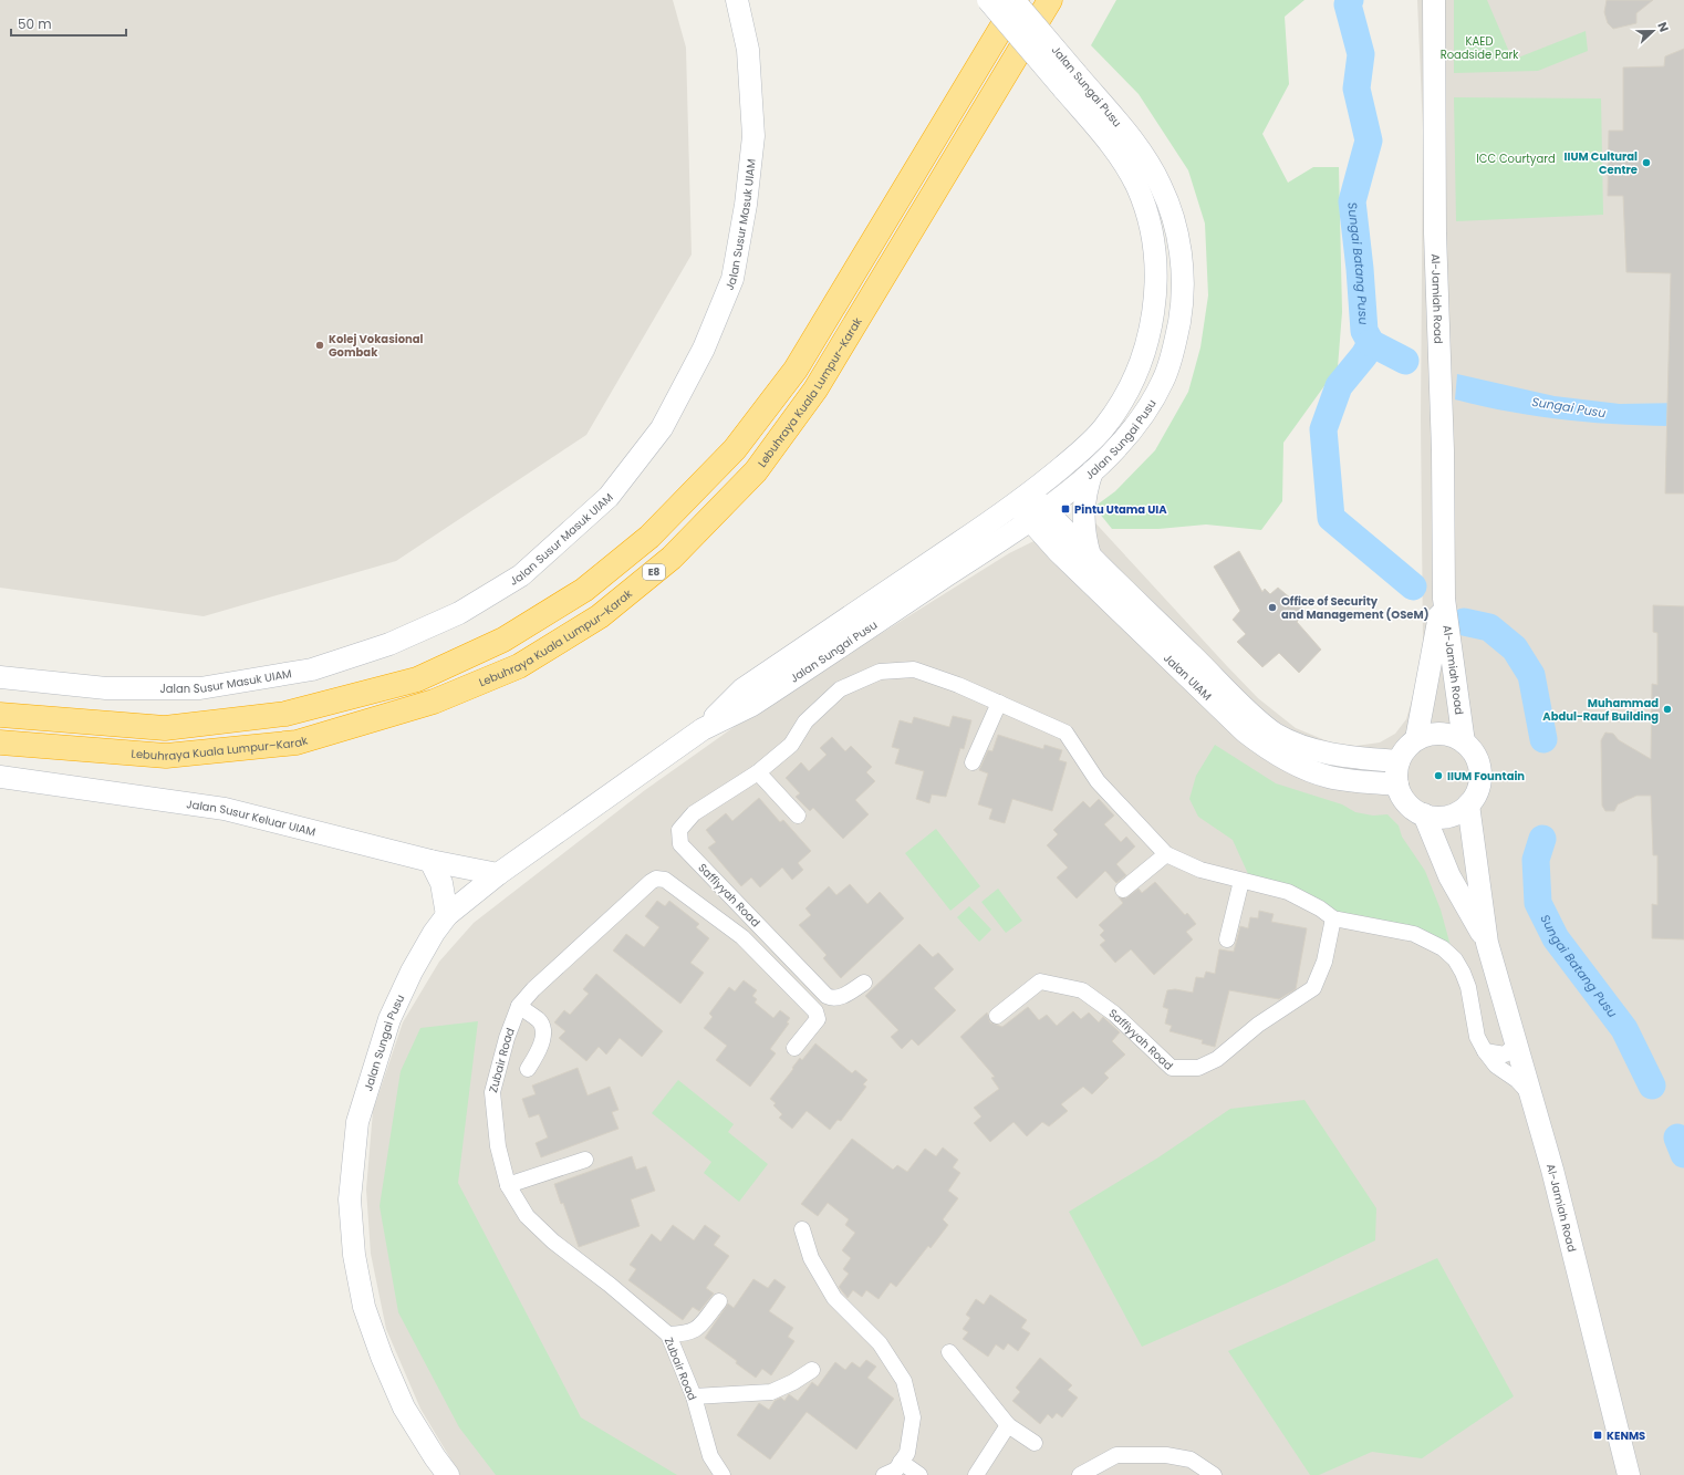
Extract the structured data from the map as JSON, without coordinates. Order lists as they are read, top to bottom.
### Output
{
  "streets": {
    "highway": ["Lebuhraya Kuala Lumpur–Karak", "E8"],
    "main road": [
      "Jalan Sungai Pusu",
      "Jalan Susur Masuk UIAM",
      "Al-Jamiah Road",
      "Jalan UIAM",
      "Jalan Susur Keluar UIAM"
    ],
    "street": ["Saffiyyah Road", "Zubair Road"]
  },
  "crossings": [
    ["Jalan Sungai Pusu", "Jalan UIAM"],
    ["Jalan Sungai Pusu", "Jalan Susur Keluar UIAM"],
    ["Al-Jamiah Road", "Jalan UIAM"],
    ["Al-Jamiah Road", "Saffiyyah Road"]
  ],
  "water": ["Sungai Batang Pusu", "Sungai Pusu"],
  "parks": ["KAED Roadside Park", "ICC Courtyard"],
  "places": {
    "other": [
      "IIUM Cultural Centre",
      "Kolej Vokasional Gombak",
      "Office of Security and Management (OSeM)",
      "Muhammad Abdul-Rauf Building",
      "IIUM Fountain"
    ],
    "transit": ["Pintu Utama UIA", "KENMS"]
  },
  "scale_bar": "50 m",
  "north": "right"
}
